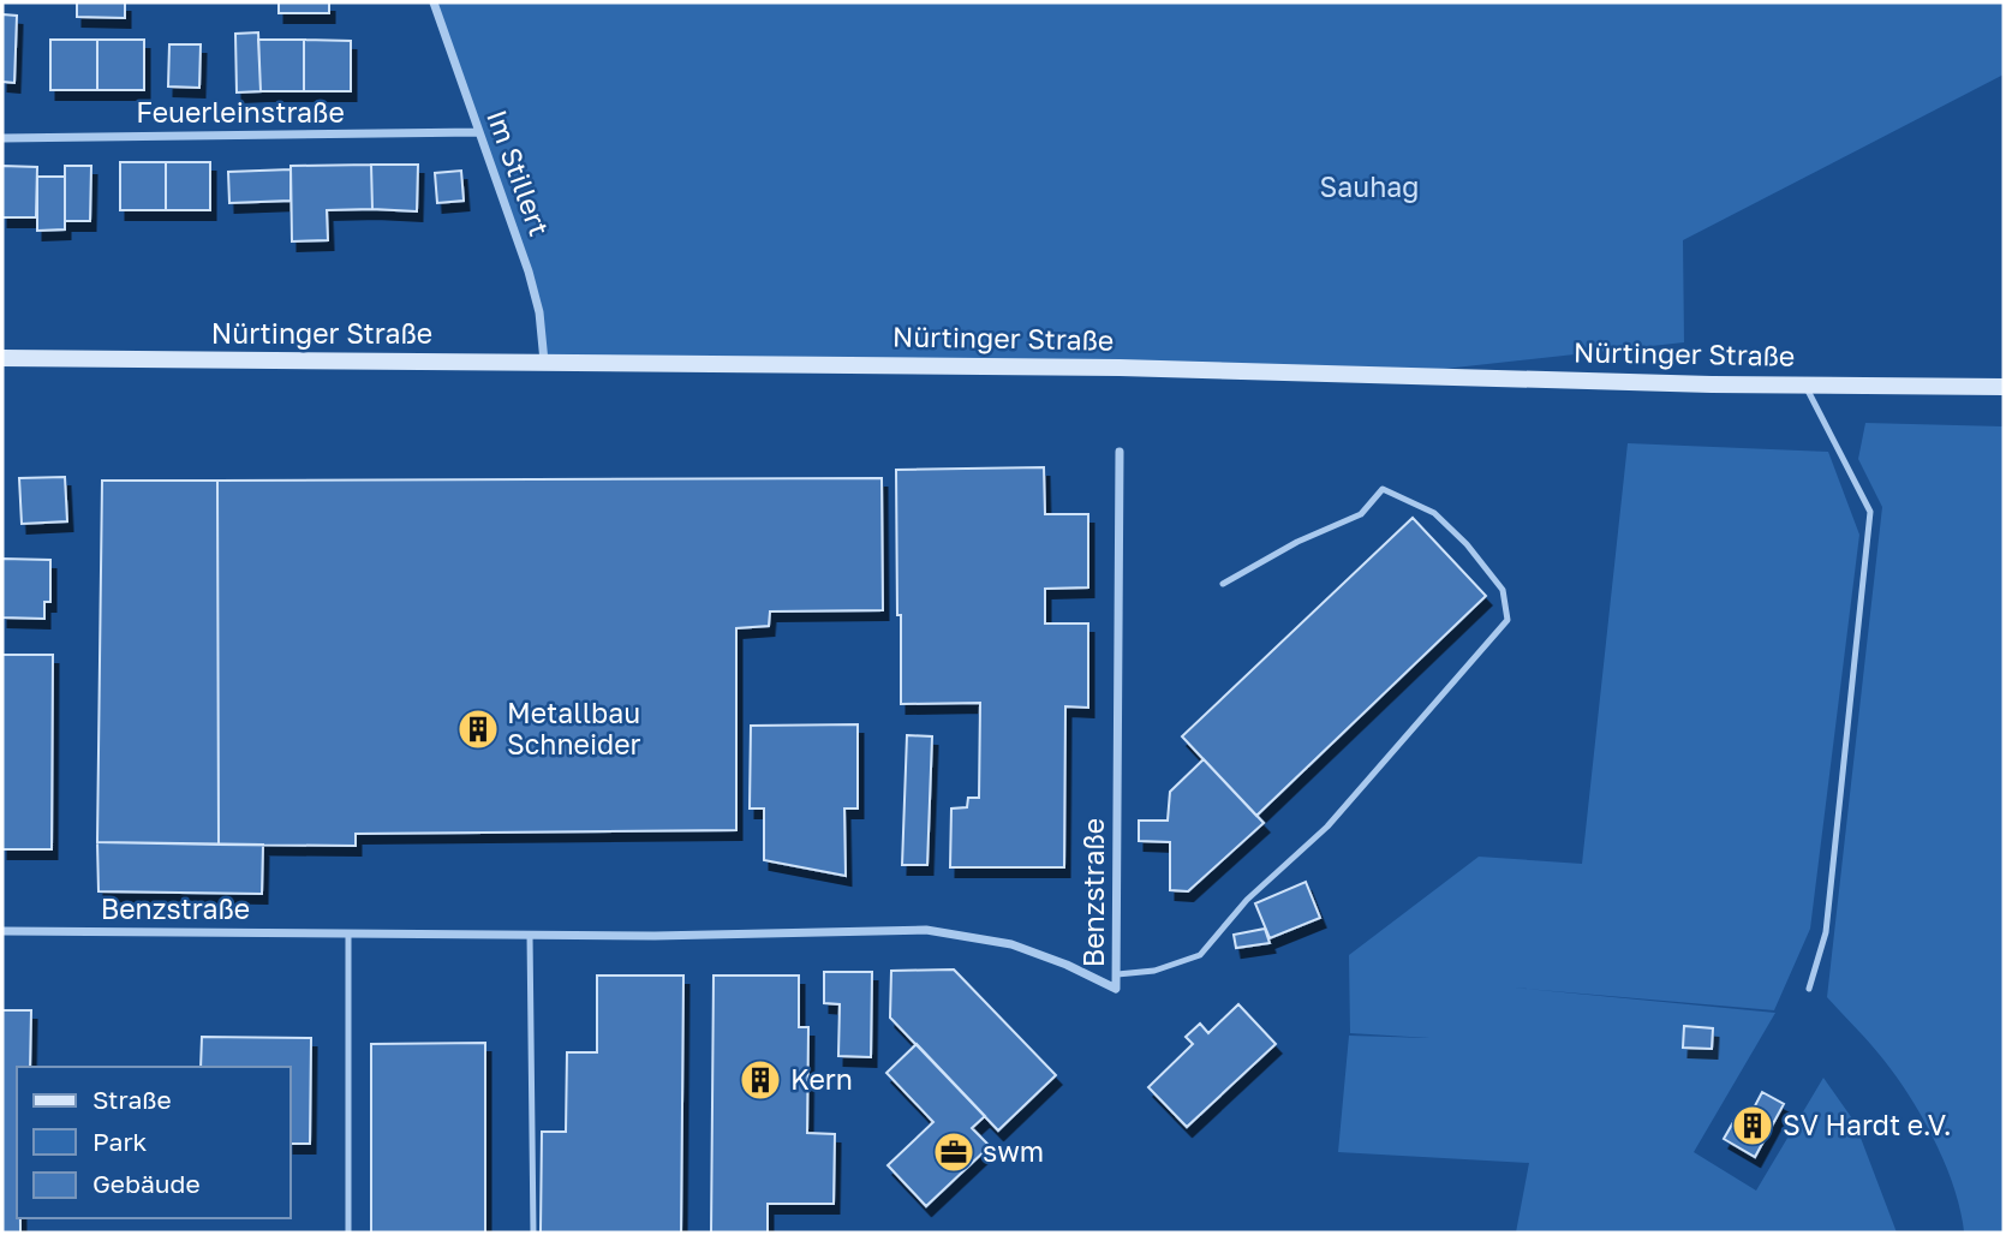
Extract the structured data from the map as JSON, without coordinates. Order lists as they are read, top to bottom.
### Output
{
  "streets": {
    "main road": ["Nürtinger Straße"],
    "street": ["Feuerleinstraße", "Im Stillert", "Benzstraße"]
  },
  "crossings": [
    ["Feuerleinstraße", "Im Stillert"],
    ["Im Stillert", "Nürtinger Straße"]
  ],
  "parks": ["Sauhag"],
  "places": {
    "building": ["Metallbau Schneider", "Kern", "SV Hardt e.V."],
    "office": ["swm"]
  },
  "legend": ["Straße", "Park", "Gebäude"]
}
